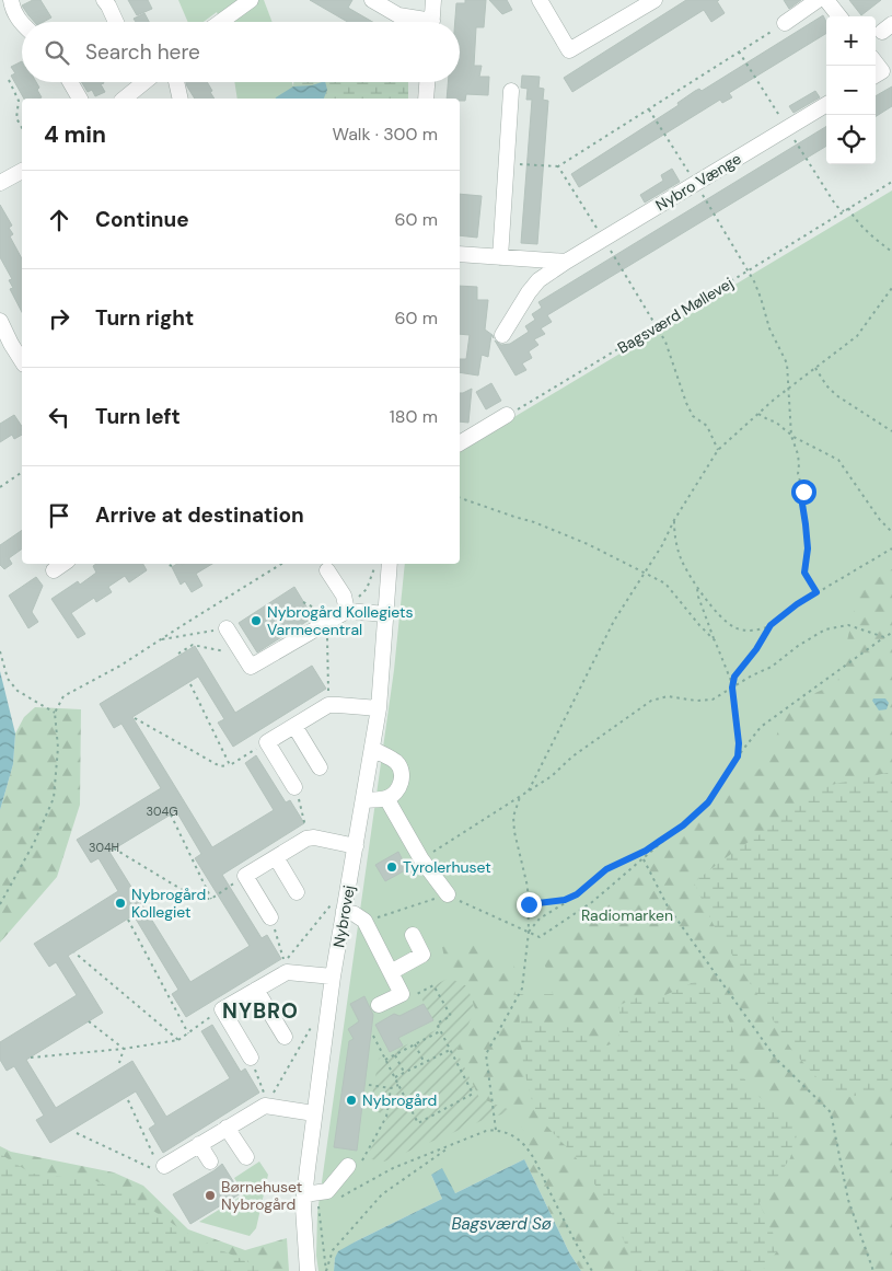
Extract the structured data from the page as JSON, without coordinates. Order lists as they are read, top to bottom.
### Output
{
  "streets": {
    "street": ["Nybro Vænge", "Nybrovej"],
    "path": ["Bagsværd Møllevej"]
  },
  "districts": ["NYBRO"],
  "water": ["Bagsværd Sø"],
  "parks": ["Radiomarken"],
  "places": [
    "Nybrogård Kollegiets Varmecentral",
    "Tyrolerhuset",
    "Nybrogård Kollegiet",
    "Nybrogård",
    "Børnehuset Nybrogård"
  ],
  "house_numbers": ["304G", "304H"],
  "page": {
    "map_buttons": ["+", "−"],
    "search": "Search here",
    "heading": ["4 min", "Walk · 300 m"],
    "list": [
      ["Continue", "60 m"],
      ["Turn right", "60 m"],
      ["Turn left", "180 m"],
      "Arrive at destination"
    ]
  }
}
